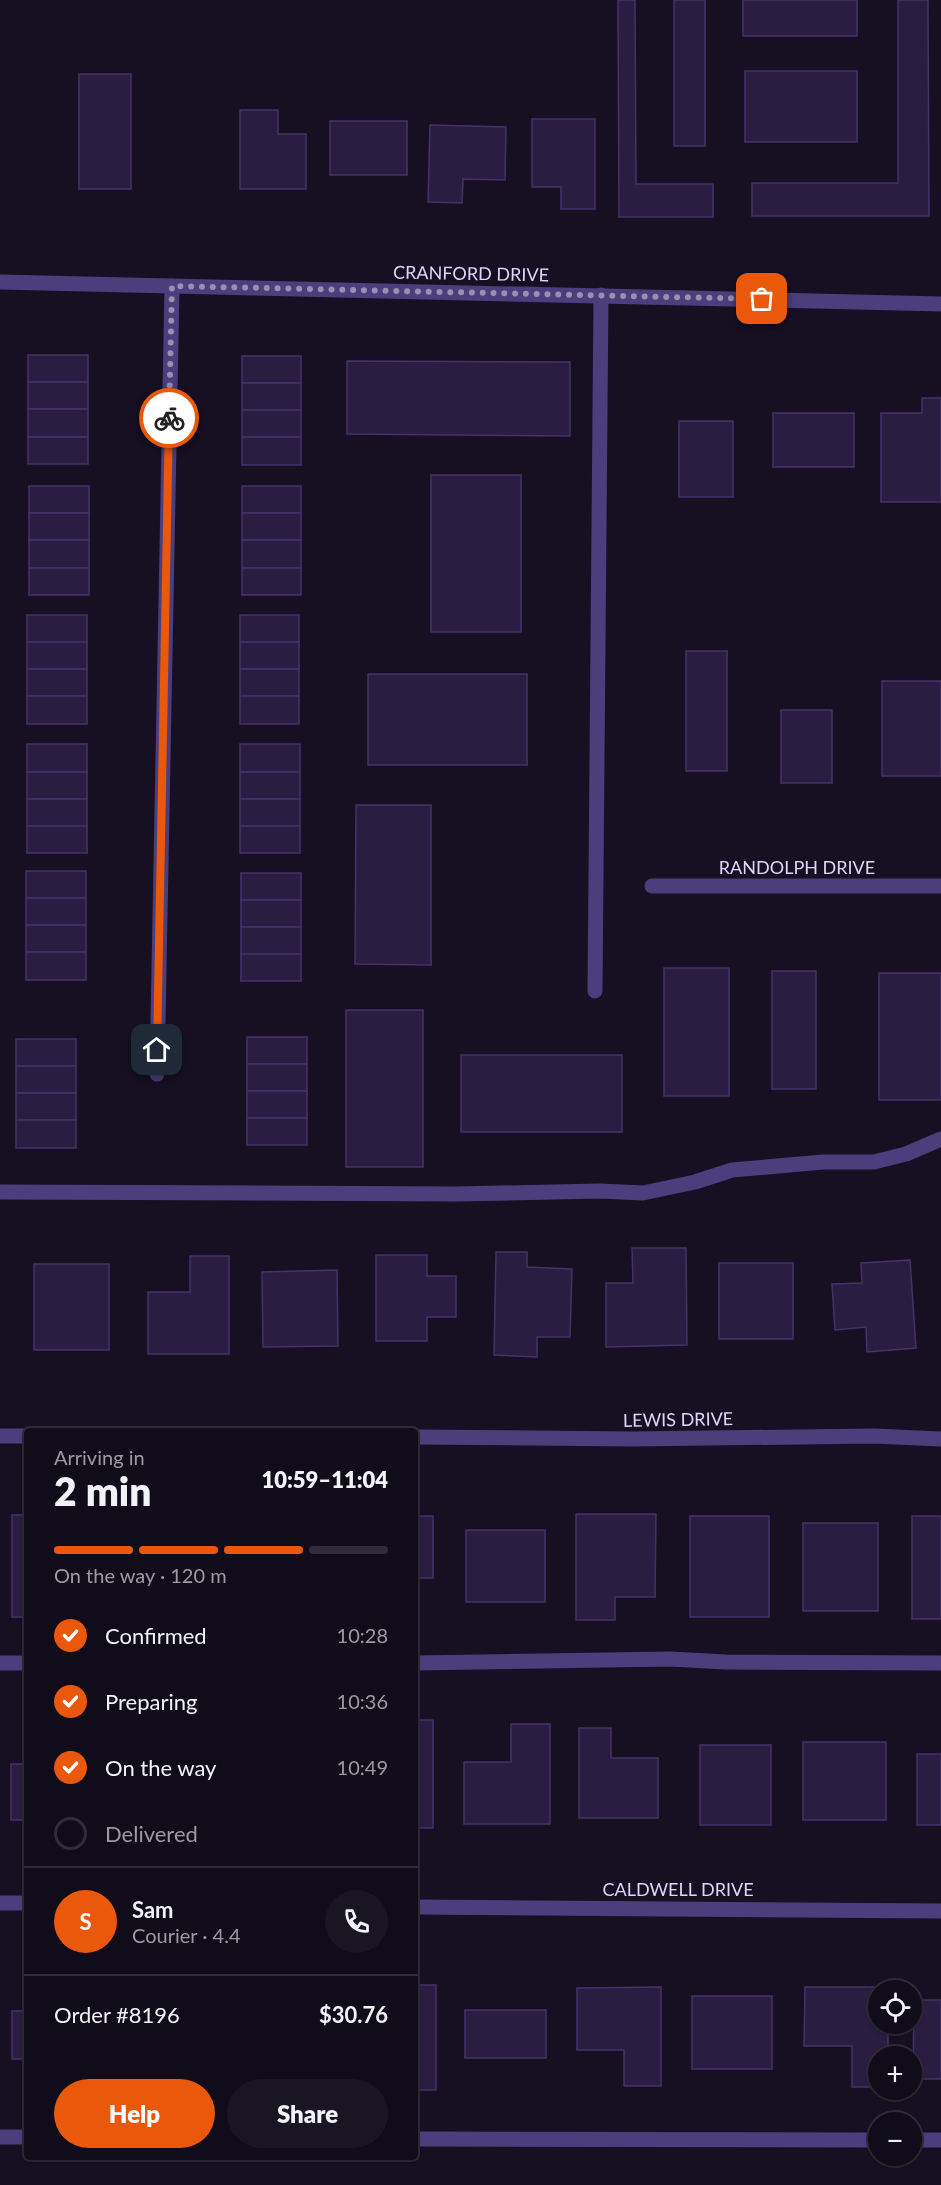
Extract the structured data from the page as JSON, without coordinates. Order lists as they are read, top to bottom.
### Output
{
  "streets": {
    "street": [
      "CRANFORD DRIVE",
      "RANDOLPH DRIVE",
      "LEWIS DRIVE",
      "CALDWELL DRIVE"
    ]
  },
  "page": {
    "heading": ["2 min", "Arriving in", "10:59–11:04"],
    "panel": [
      "Sam",
      "Courier · 4.4",
      "Order #8196",
      "$30.76"
    ],
    "bar": "On the way · 120 m",
    "list": [
      ["Confirmed", "10:28"],
      ["Preparing", "10:36"],
      ["On the way", "10:49"],
      "Delivered"
    ],
    "round": "S",
    "map_buttons": ["+", "−"],
    "buttons": ["Help", "Share"]
  }
}
